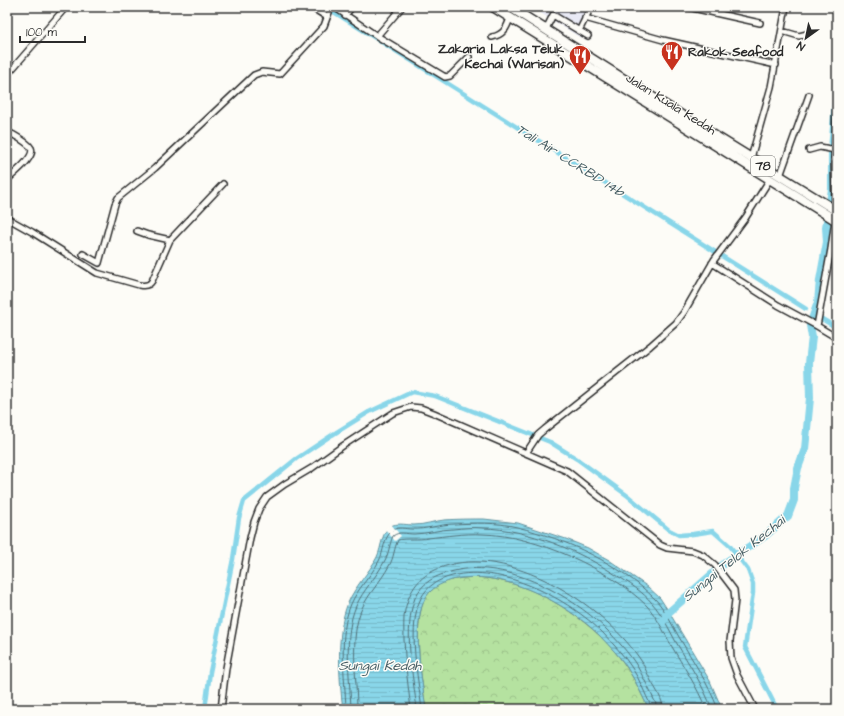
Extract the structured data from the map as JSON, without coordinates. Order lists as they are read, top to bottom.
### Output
{
  "streets": {
    "main road": ["Jalan Kuala Kedah", "78"]
  },
  "water": ["Tali Air CCRBD 14b", "Sungai Telok Kechai", "Sungai Kedah"],
  "places": {
    "restaurant": ["Rakok Seafood", "Zakaria Laksa Teluk Kechai (Warisan)"]
  },
  "scale_bar": "100 m",
  "north": "bottom left"
}
